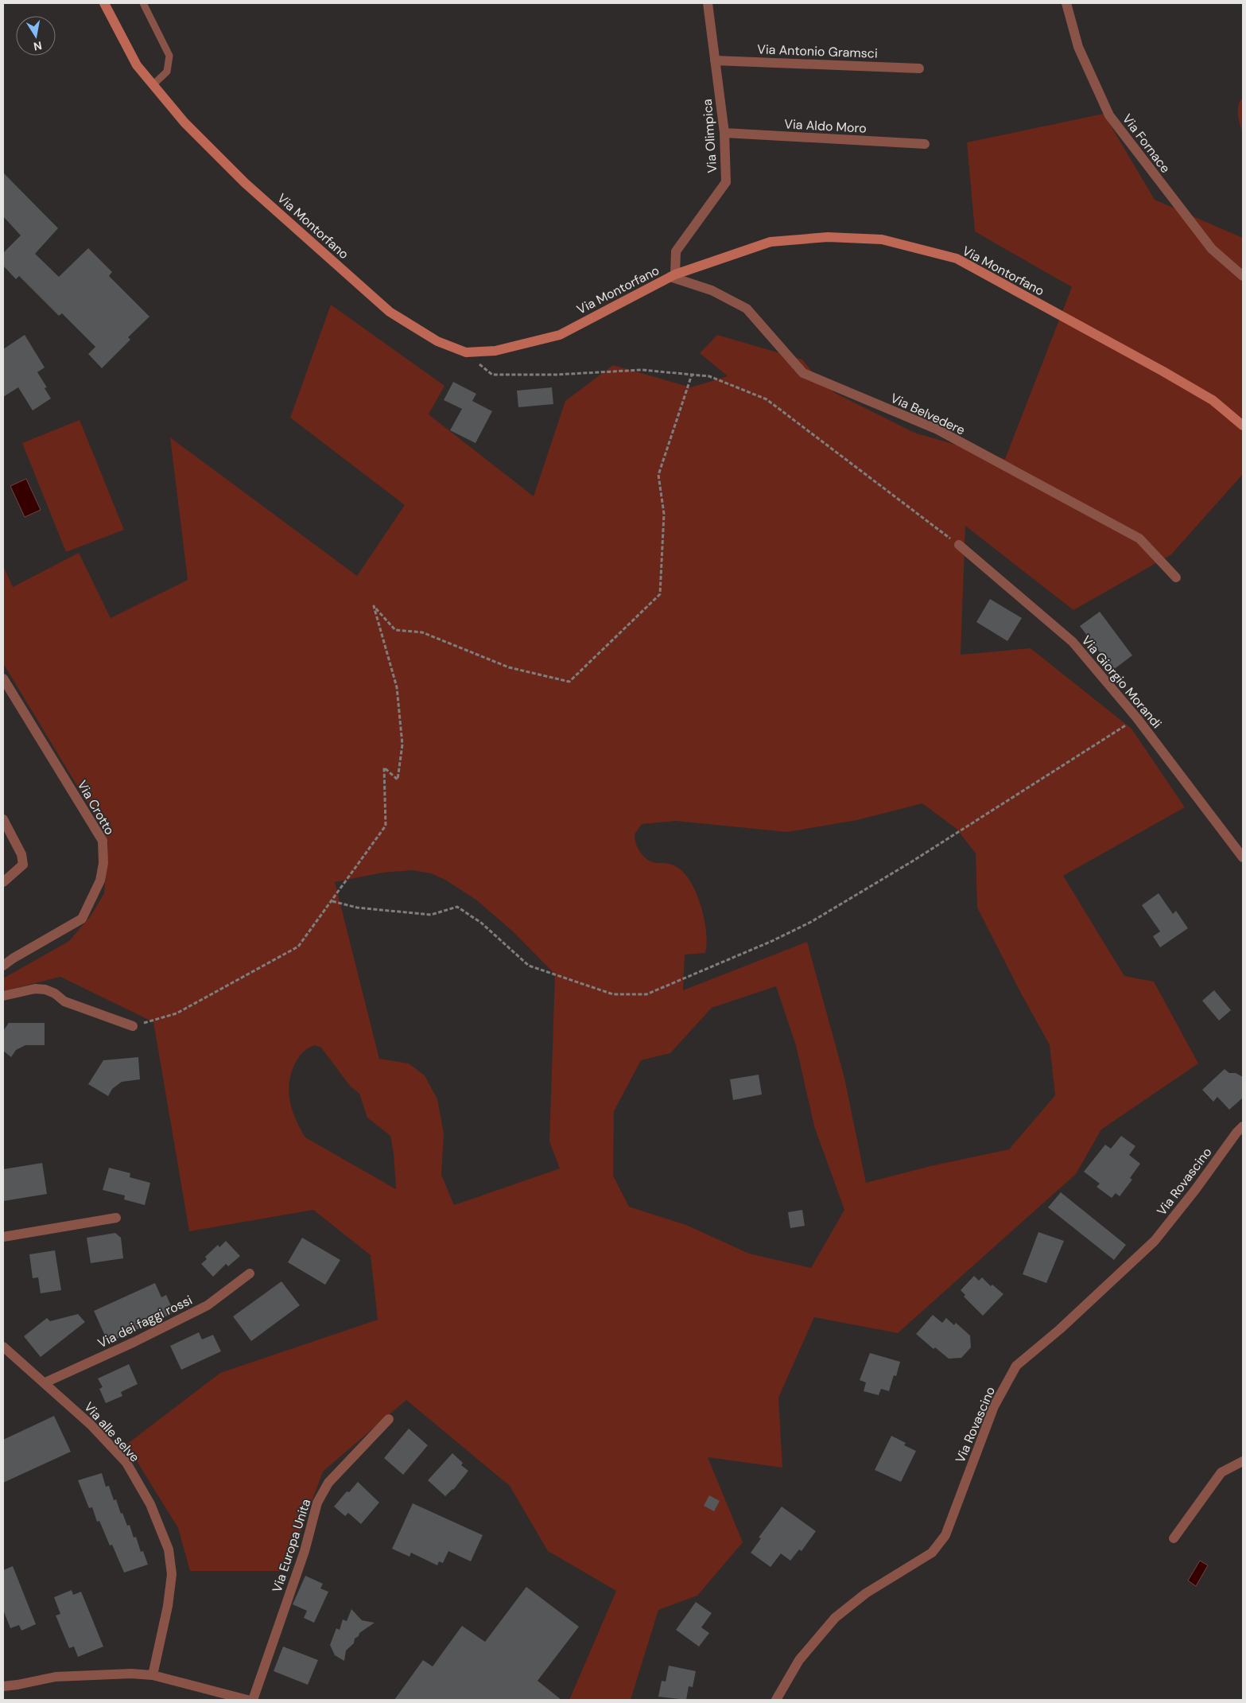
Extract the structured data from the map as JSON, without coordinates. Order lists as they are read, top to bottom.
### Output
{
  "streets": {
    "street": [
      "Via Antonio Gramsci",
      "Via Aldo Moro",
      "Via Olimpica",
      "Via Fornace",
      "Via Montorfano",
      "Via Belvedere",
      "Via Giorgio Morandi",
      "Via Crotto",
      "Via Rovascino",
      "Via dei faggi rossi",
      "Via alle selve",
      "Via Europa Unita"
    ]
  },
  "crossings": [
    ["Via Antonio Gramsci", "Via Olimpica"],
    ["Via Aldo Moro", "Via Olimpica"],
    ["Via Olimpica", "Via Montorfano"],
    ["Via Olimpica", "Via Belvedere"],
    ["Via Montorfano", "Via Belvedere"],
    ["Via dei faggi rossi", "Via alle selve"]
  ],
  "north": "bottom"
}
